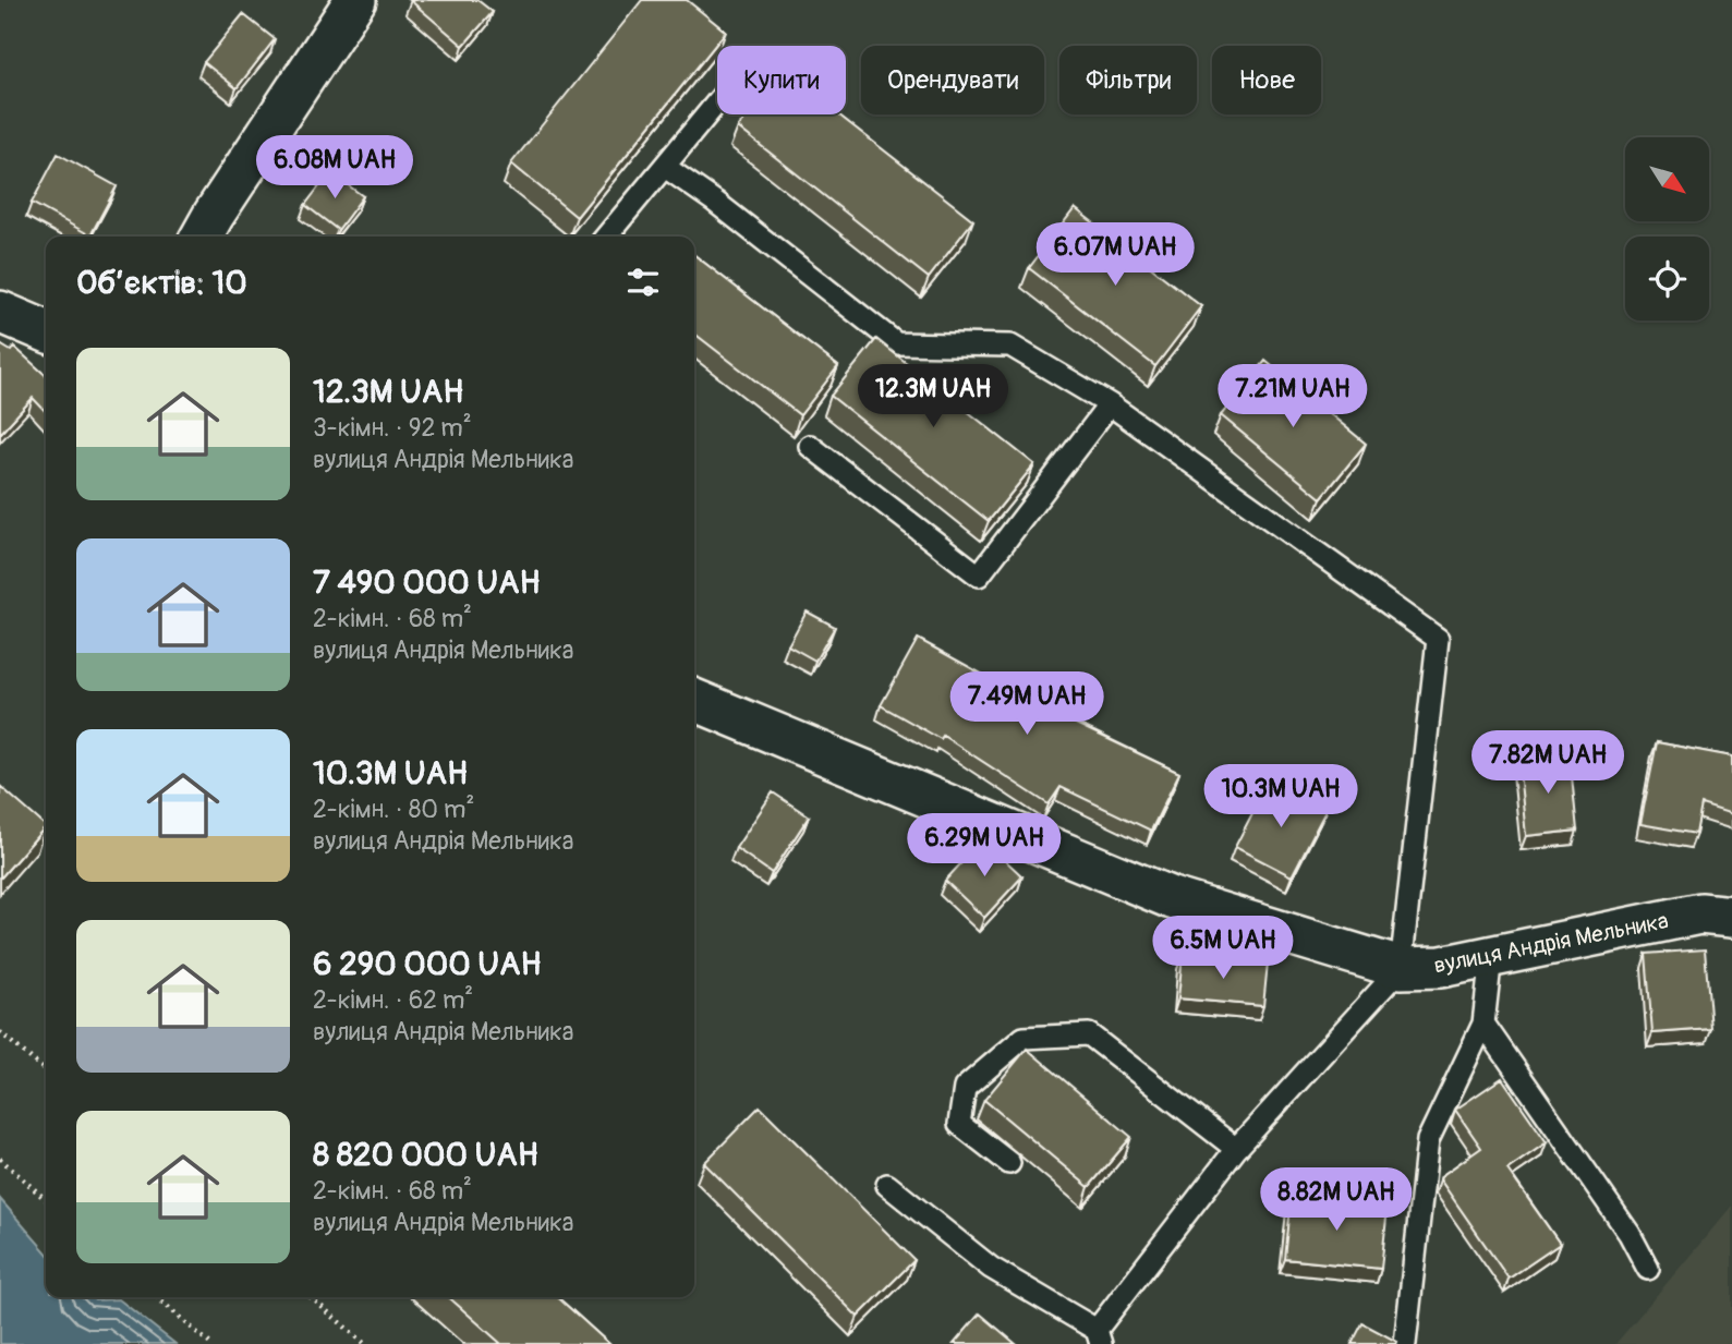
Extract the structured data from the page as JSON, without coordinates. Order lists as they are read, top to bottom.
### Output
{
  "streets": {
    "street": ["вулиця Андрія Мельника"]
  },
  "north": "bottom right",
  "page": {
    "chip": [
      "Купити",
      "Орендувати",
      "Фільтри",
      "Нове"
    ],
    "price": [
      "6.08M UAH",
      "6.07M UAH",
      "12.3M UAH",
      "7.21M UAH",
      "7.49M UAH",
      "7.82M UAH",
      "10.3M UAH",
      "6.29M UAH",
      "6.5M UAH",
      "8.82M UAH"
    ],
    "heading": "Об’єктів: 10",
    "list": [
      {
        "name": "12.3M UAH",
        "note": "3-кімн. · 92 m² · вулиця Андрія Мельника"
      },
      {
        "name": "7 490 000 UAH",
        "note": "2-кімн. · 68 m² · вулиця Андрія Мельника"
      },
      {
        "name": "10.3M UAH",
        "note": "2-кімн. · 80 m² · вулиця Андрія Мельника"
      },
      {
        "name": "6 290 000 UAH",
        "note": "2-кімн. · 62 m² · вулиця Андрія Мельника"
      },
      {
        "name": "8 820 000 UAH",
        "note": "2-кімн. · 68 m² · вулиця Андрія Мельника"
      }
    ]
  }
}
